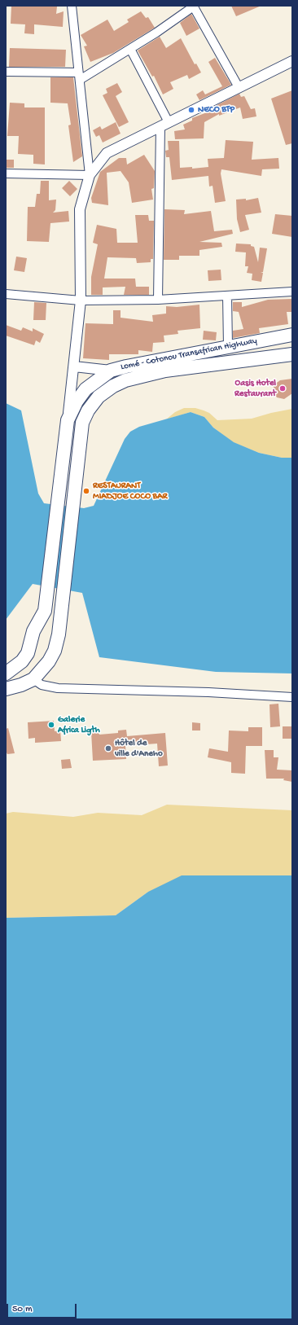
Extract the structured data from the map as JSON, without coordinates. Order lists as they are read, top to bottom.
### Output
{
  "streets": {
    "highway": ["Lomé - Cotonou Transafrican Highway"]
  },
  "places": [
    "NECO BTP",
    "Oasis Hotel Restaurant",
    "RESTAURANT MIADJOE COCO BAR",
    "Galerie Africa Ligth",
    "Hôtel de ville d'Aneho"
  ],
  "scale_bar": "50 m"
}
